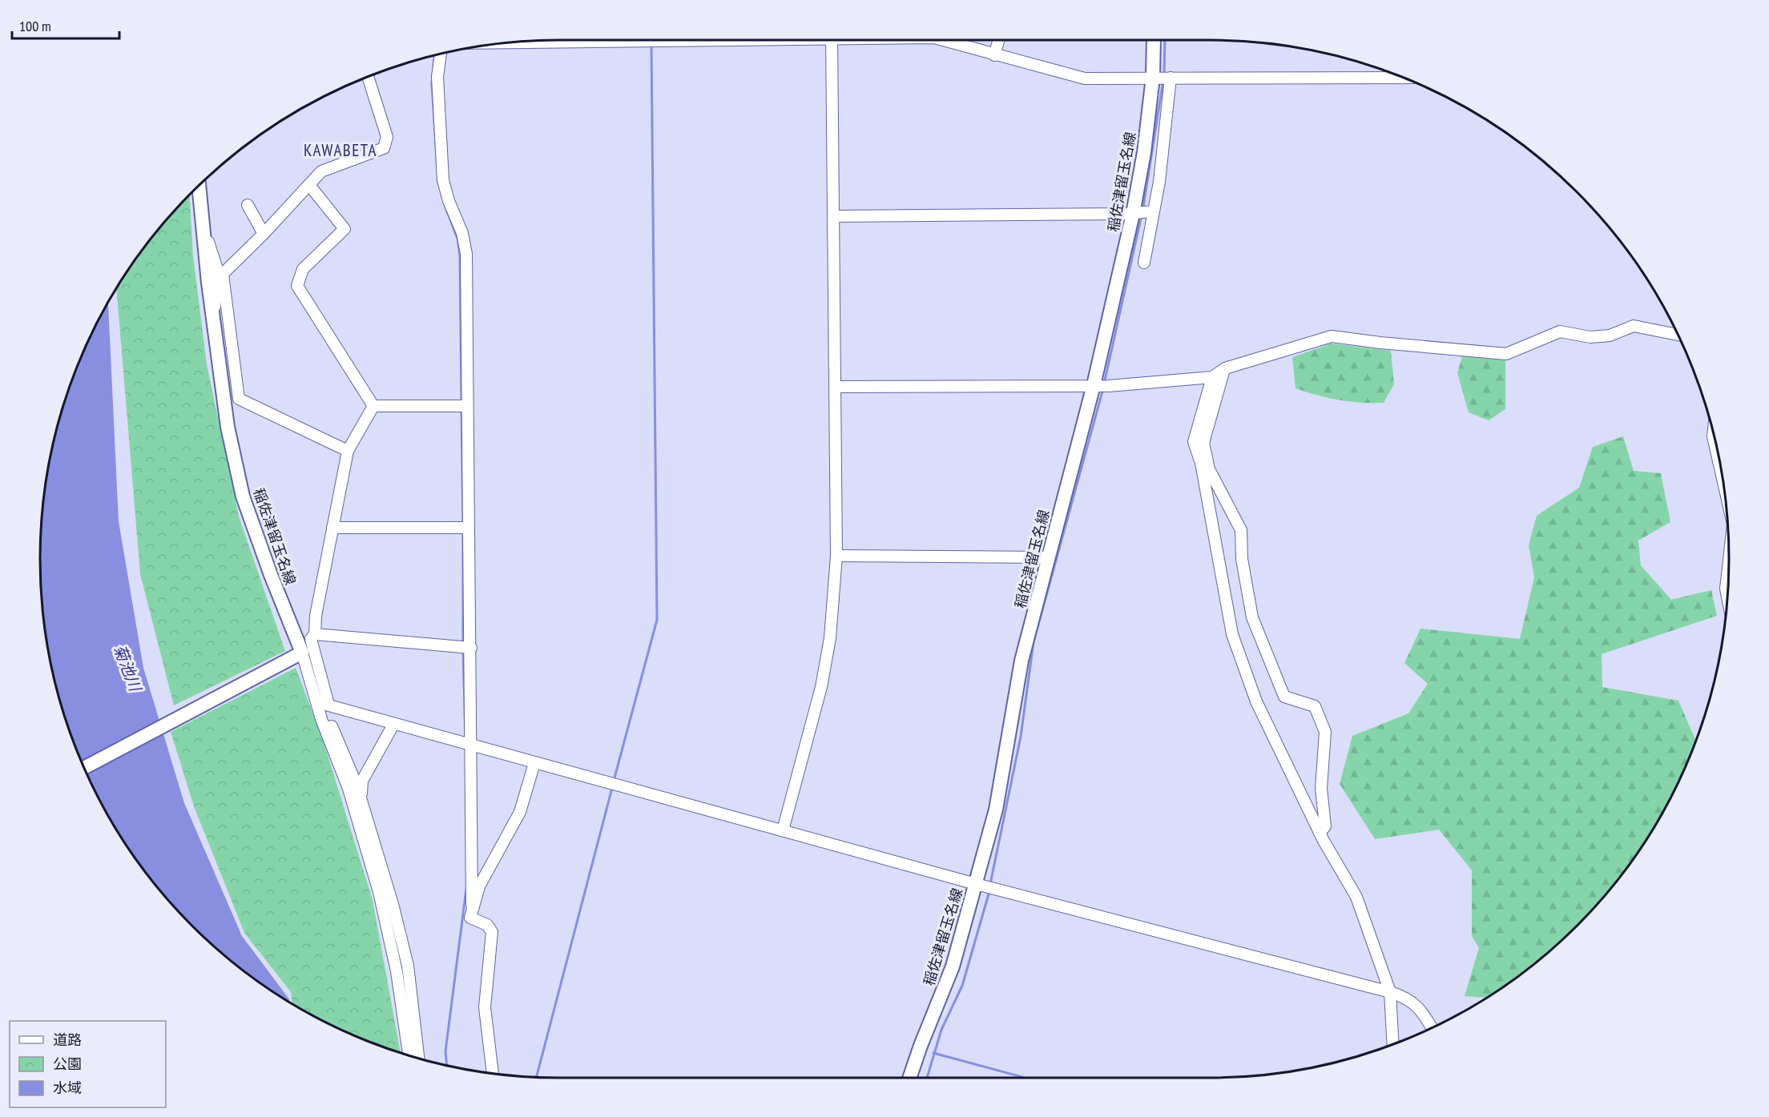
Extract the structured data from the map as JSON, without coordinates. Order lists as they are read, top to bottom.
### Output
{
  "streets": {
    "main road": ["稲佐津留玉名線"]
  },
  "districts": ["KAWABETA"],
  "water": ["菊池川"],
  "legend": ["道路", "公園", "水域"],
  "scale_bar": "100 m"
}
